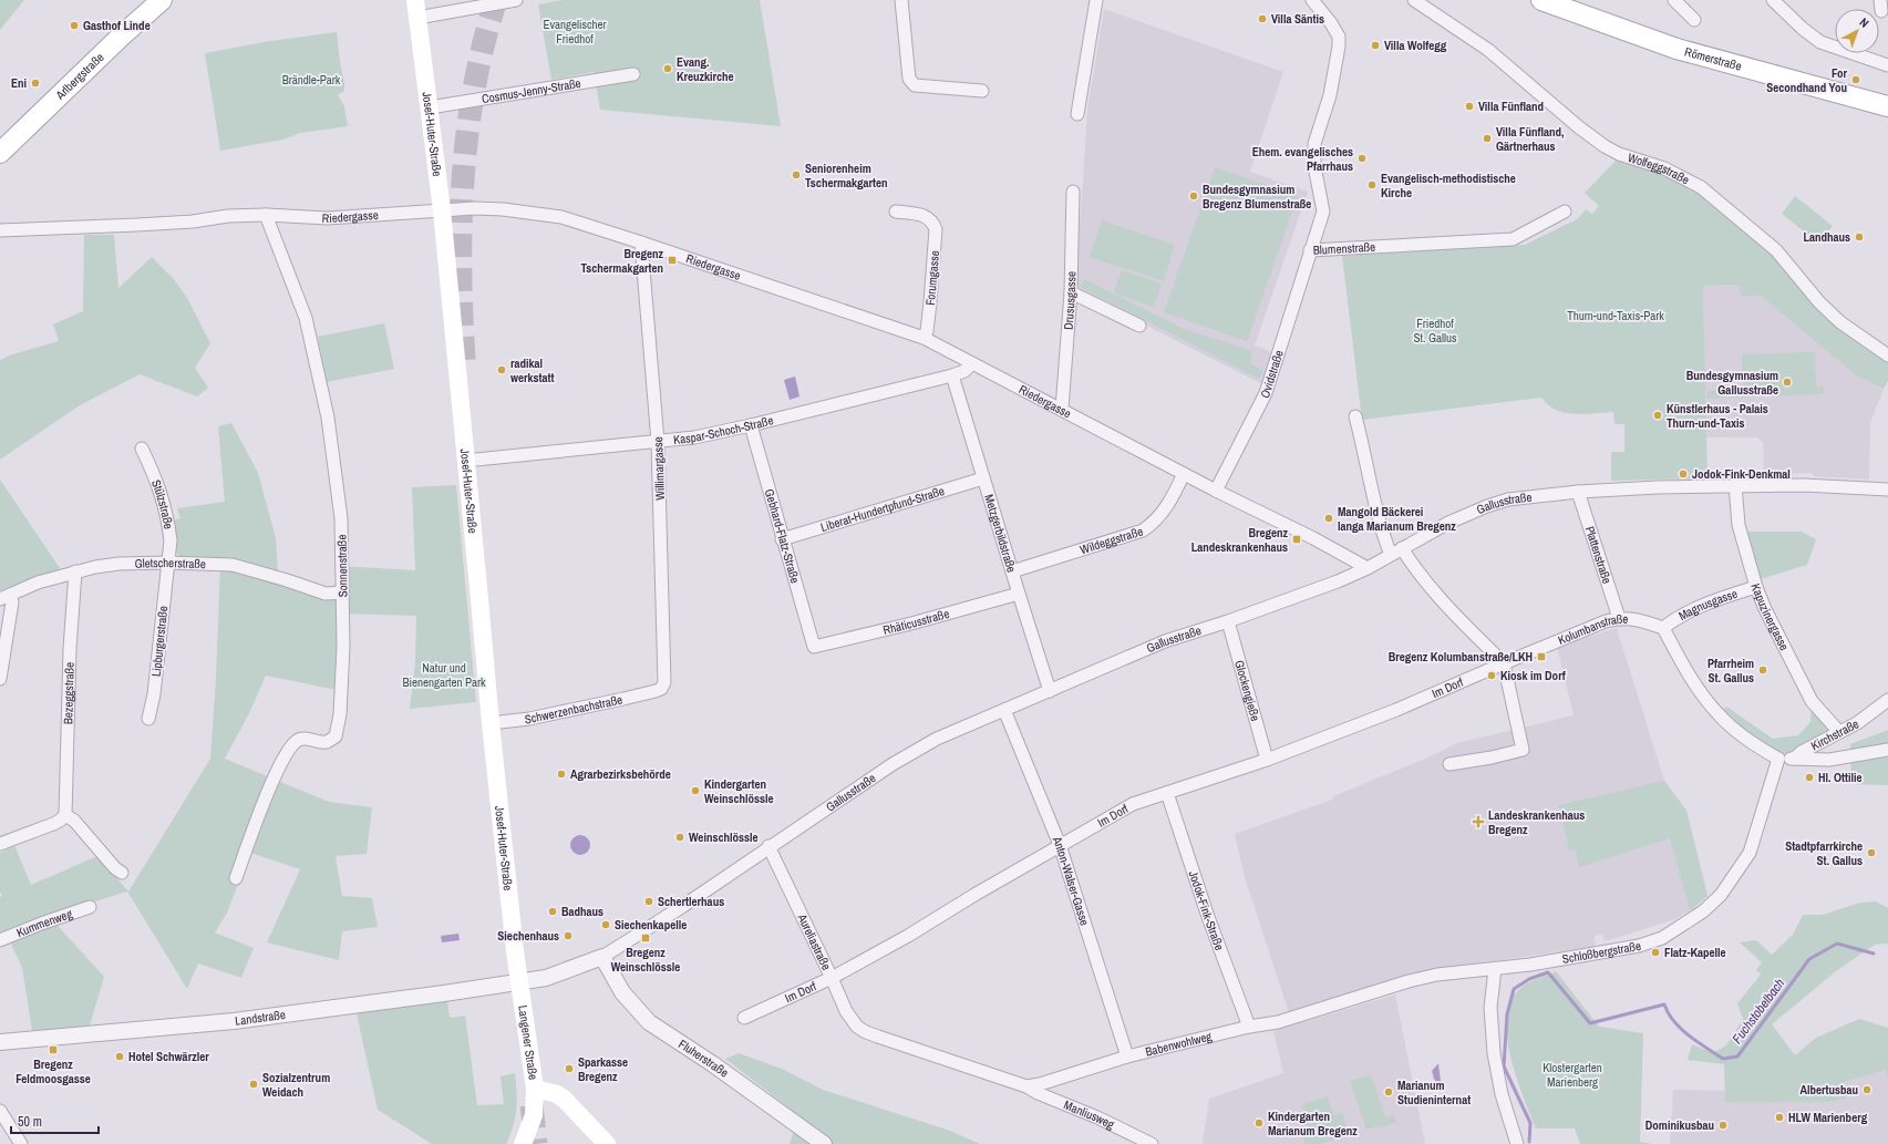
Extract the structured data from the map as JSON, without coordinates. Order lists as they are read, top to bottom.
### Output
{
  "streets": {
    "main road": [
      "Römerstraße",
      "Arlbergstraße",
      "Josef-Huter-Straße",
      "Langener Straße"
    ],
    "street": [
      "Cosmus-Jenny-Straße",
      "Wolfeggstraße",
      "Riedergasse",
      "Blumenstraße",
      "Forumgasse",
      "Drususgasse",
      "Ovidstraße",
      "Kaspar-Schoch-Straße",
      "Willimargasse",
      "Stülzstraße",
      "Gallusstraße",
      "Liberat-Hundertpfund-Straße",
      "Metzgerbildstraße",
      "Gebhard-Flatz-Straße",
      "Wildeggstraße",
      "Plattenstraße",
      "Gletscherstraße",
      "Sonnenstraße",
      "Magnusgasse",
      "Kapuzinergasse",
      "Rhäticusstraße",
      "Kolumbanstraße",
      "Lipburgerstraße",
      "Im Dorf",
      "Glockengieße",
      "Bezeggstraße",
      "Schwerzenbachstraße",
      "Kirchstraße",
      "Anton-Walser-Gasse",
      "Jodok-Fink-Straße",
      "Kummenweg",
      "Aureliastraße",
      "Schloßbergstraße",
      "Landstraße",
      "Babenwohlweg",
      "Fluherstraße",
      "Manliusweg"
    ]
  },
  "crossings": [
    ["Cosmus-Jenny-Straße", "Josef-Huter-Straße"],
    ["Josef-Huter-Straße", "Riedergasse"],
    ["Josef-Huter-Straße", "Kaspar-Schoch-Straße"],
    ["Josef-Huter-Straße", "Gallusstraße"],
    ["Josef-Huter-Straße", "Schwerzenbachstraße"],
    ["Josef-Huter-Straße", "Landstraße"],
    ["Josef-Huter-Straße", "Langener Straße"],
    ["Riedergasse", "Forumgasse"],
    ["Riedergasse", "Drususgasse"],
    ["Riedergasse", "Ovidstraße"],
    ["Riedergasse", "Kaspar-Schoch-Straße"],
    ["Riedergasse", "Willimargasse"],
    ["Riedergasse", "Gallusstraße"],
    ["Riedergasse", "Wildeggstraße"],
    ["Riedergasse", "Sonnenstraße"],
    ["Blumenstraße", "Ovidstraße"],
    ["Kaspar-Schoch-Straße", "Willimargasse"],
    ["Kaspar-Schoch-Straße", "Metzgerbildstraße"],
    ["Kaspar-Schoch-Straße", "Gebhard-Flatz-Straße"],
    ["Willimargasse", "Schwerzenbachstraße"],
    ["Stülzstraße", "Gletscherstraße"],
    ["Stülzstraße", "Lipburgerstraße"],
    ["Gallusstraße", "Metzgerbildstraße"],
    ["Gallusstraße", "Plattenstraße"],
    ["Gallusstraße", "Kapuzinergasse"],
    ["Gallusstraße", "Glockengieße"],
    ["Gallusstraße", "Anton-Walser-Gasse"],
    ["Gallusstraße", "Aureliastraße"],
    ["Gallusstraße", "Landstraße"],
    ["Gallusstraße", "Langener Straße"],
    ["Gallusstraße", "Fluherstraße"],
    ["Liberat-Hundertpfund-Straße", "Metzgerbildstraße"],
    ["Liberat-Hundertpfund-Straße", "Gebhard-Flatz-Straße"],
    ["Metzgerbildstraße", "Wildeggstraße"],
    ["Metzgerbildstraße", "Rhäticusstraße"],
    ["Gebhard-Flatz-Straße", "Rhäticusstraße"],
    ["Plattenstraße", "Kolumbanstraße"],
    ["Gletscherstraße", "Sonnenstraße"],
    ["Gletscherstraße", "Lipburgerstraße"],
    ["Gletscherstraße", "Bezeggstraße"],
    ["Magnusgasse", "Kapuzinergasse"],
    ["Magnusgasse", "Kolumbanstraße"],
    ["Kapuzinergasse", "Kirchstraße"],
    ["Kolumbanstraße", "Im Dorf"],
    ["Im Dorf", "Glockengieße"],
    ["Im Dorf", "Anton-Walser-Gasse"],
    ["Im Dorf", "Jodok-Fink-Straße"],
    ["Im Dorf", "Aureliastraße"],
    ["Anton-Walser-Gasse", "Babenwohlweg"],
    ["Jodok-Fink-Straße", "Babenwohlweg"],
    ["Aureliastraße", "Babenwohlweg"],
    ["Aureliastraße", "Manliusweg"],
    ["Schloßbergstraße", "Babenwohlweg"],
    ["Landstraße", "Langener Straße"],
    ["Babenwohlweg", "Manliusweg"]
  ],
  "water": ["Fuchstobelbach"],
  "parks": [
    "Evangelischer Friedhof",
    "Brändle-Park",
    "Thurn-und-Taxis-Park",
    "Friedhof St. Gallus",
    "Natur und Bienengarten Park",
    "Klostergarten Marienberg"
  ],
  "places": {
    "other": [
      "Villa Säntis",
      "Gasthof Linde",
      "Villa Wolfegg",
      "Evang. Kreuzkirche",
      "For Secondhand You",
      "Eni",
      "Villa Fünfland",
      "Villa Fünfland, Gärtnerhaus",
      "Ehem. evangelisches Pfarrhaus",
      "Seniorenheim Tschermakgarten",
      "Evangelisch-methodistische Kirche",
      "Bundesgymnasium Bregenz Blumenstraße",
      "Landhaus",
      "radikal werkstatt",
      "Bundesgymnasium Gallusstraße",
      "Künstlerhaus - Palais Thurn-und-Taxis",
      "Jodok-Fink-Denkmal",
      "Mangold Bäckerei langa Marianum Bregenz",
      "Pfarrheim St. Gallus",
      "Kiosk im Dorf",
      "Agrarbezirksbehörde",
      "Hl. Ottilie",
      "Kindergarten Weinschlössle",
      "Weinschlössle",
      "Stadtpfarrkirche St. Gallus",
      "Schertlerhaus",
      "Badhaus",
      "Siechenkapelle",
      "Siechenhaus",
      "Flatz-Kapelle",
      "Hotel Schwärzler",
      "Sparkasse Bregenz",
      "Sozialzentrum Weidach",
      "Albertusbau",
      "Marianum Studieninternat",
      "HLW Marienberg",
      "Kindergarten Marianum Bregenz",
      "Dominikusbau"
    ],
    "transit": [
      "Bregenz Tschermakgarten",
      "Bregenz Landeskrankenhaus",
      "Bregenz Kolumbanstraße/LKH",
      "Bregenz Weinschlössle",
      "Bregenz Feldmoosgasse"
    ],
    "health": ["Landeskrankenhaus Bregenz"]
  },
  "scale_bar": "50 m",
  "north": "top right"
}
